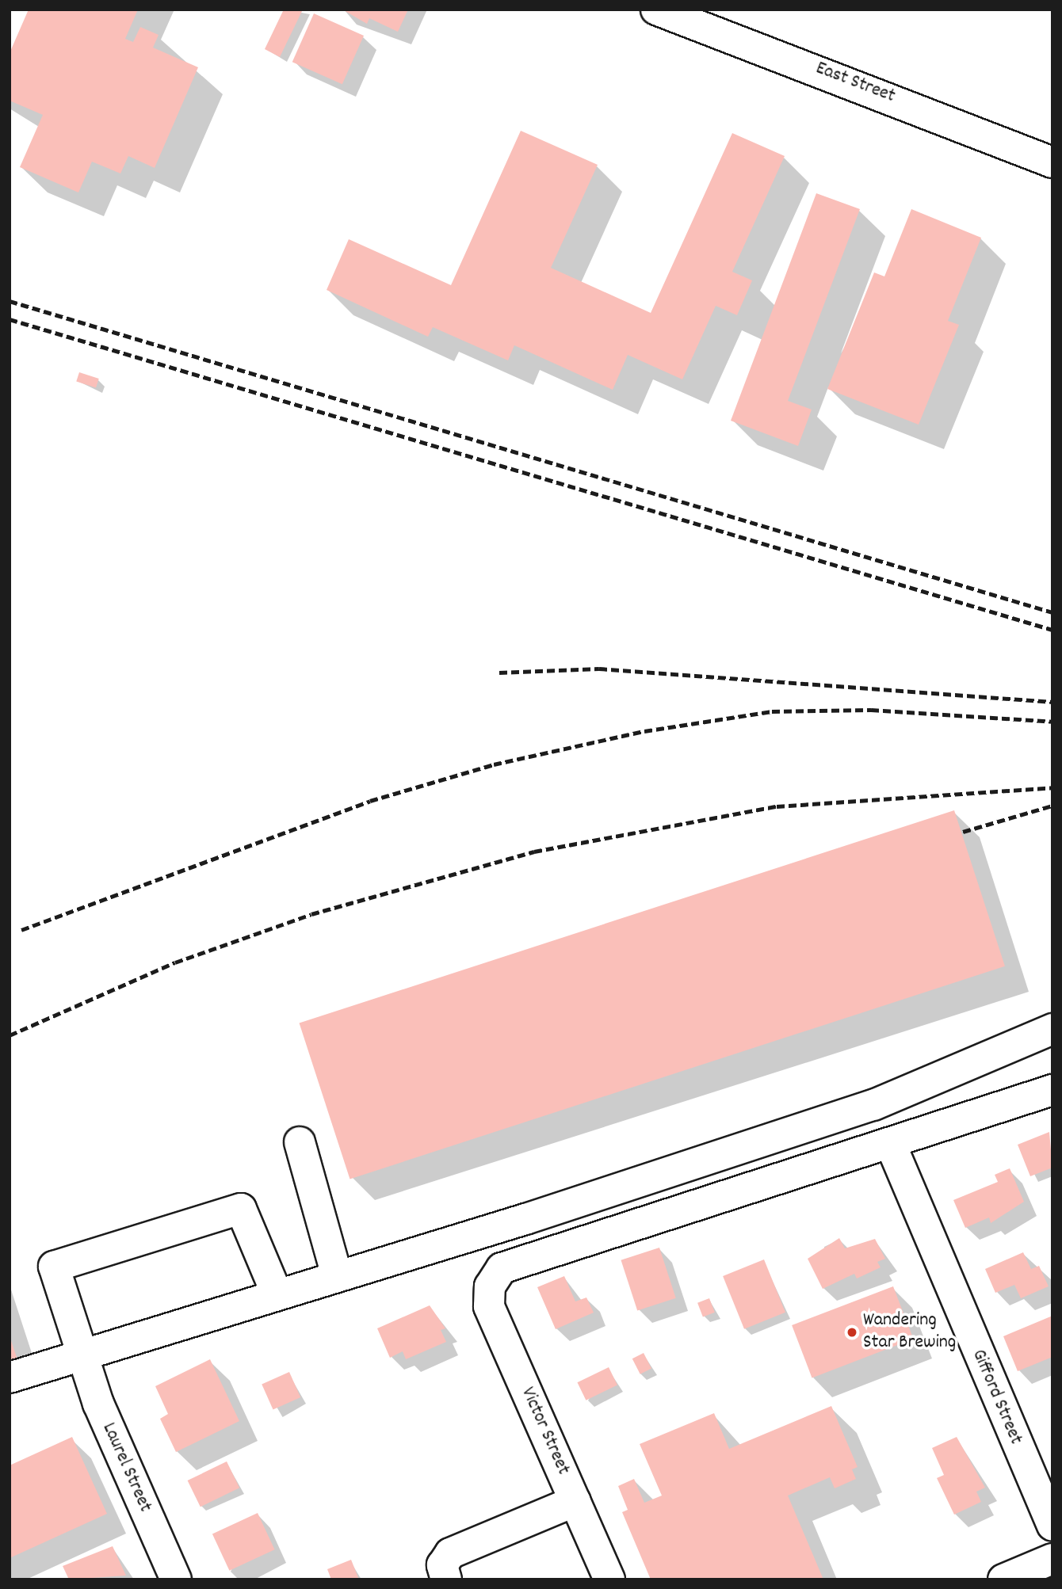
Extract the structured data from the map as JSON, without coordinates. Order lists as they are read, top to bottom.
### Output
{
  "streets": {
    "main road": [
      "East Street",
      "Gifford Street",
      "Victor Street",
      "Laurel Street"
    ]
  },
  "crossings": [
    ["Gifford Street", "Victor Street"]
  ],
  "places": ["Wandering Star Brewing"]
}
